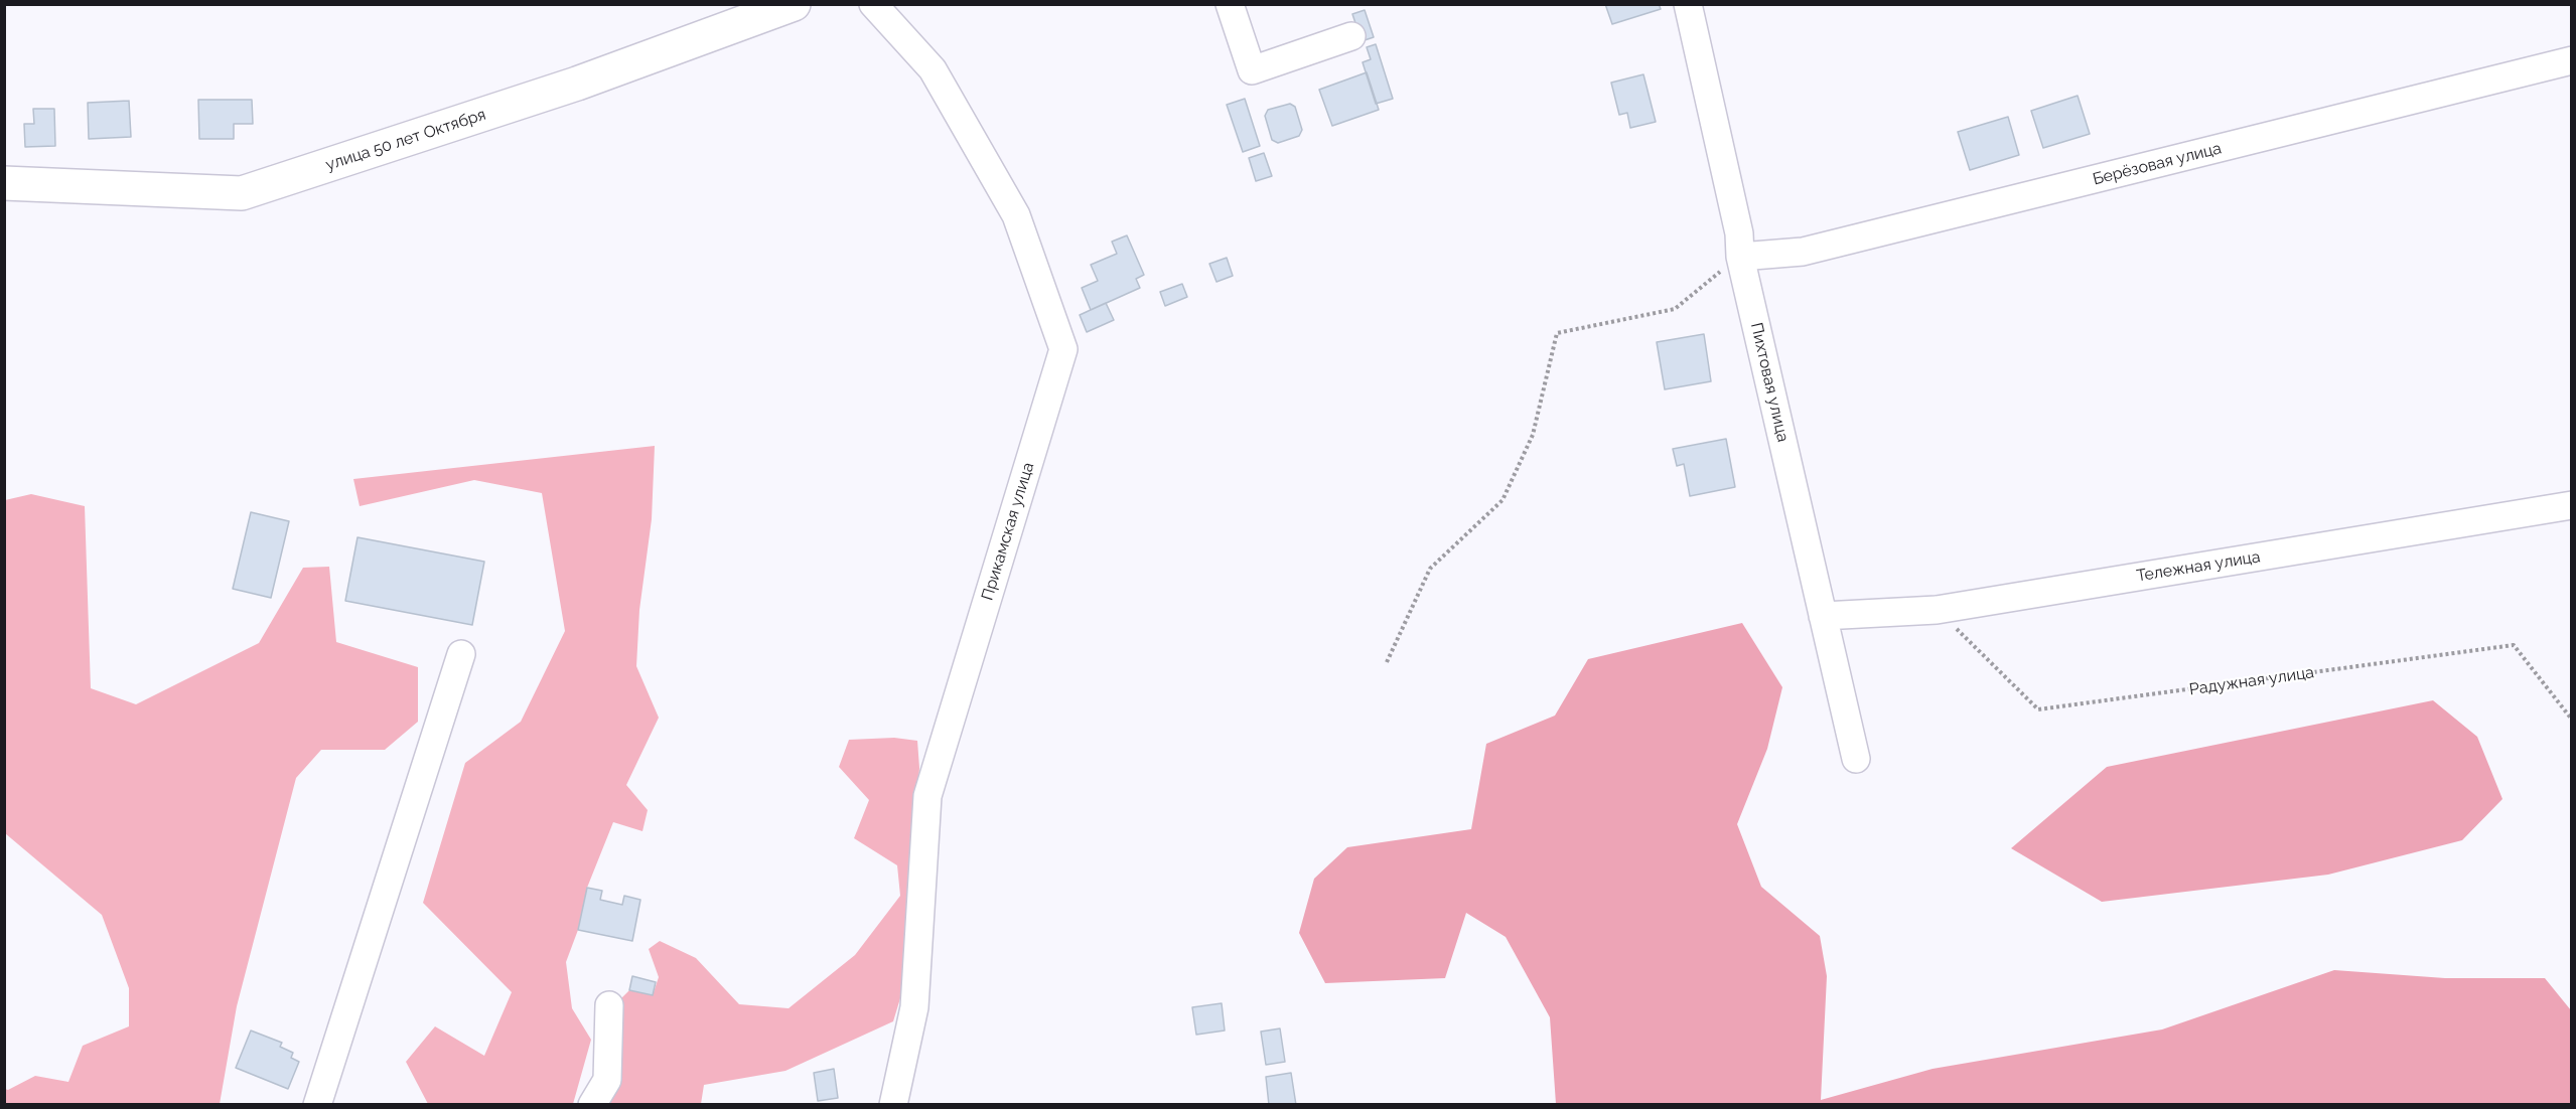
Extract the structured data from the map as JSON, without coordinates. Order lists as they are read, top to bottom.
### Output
{
  "streets": {
    "main road": ["улица 50 лет Октября"],
    "street": [
      "Берёзовая улица",
      "Пихтовая улица",
      "Прикамская улица",
      "Тележная улица"
    ],
    "path": ["Радужная улица"]
  },
  "crossings": [
    ["Берёзовая улица", "Пихтовая улица"],
    ["Пихтовая улица", "Тележная улица"],
    ["Тележная улица", "Радужная улица"]
  ]
}
